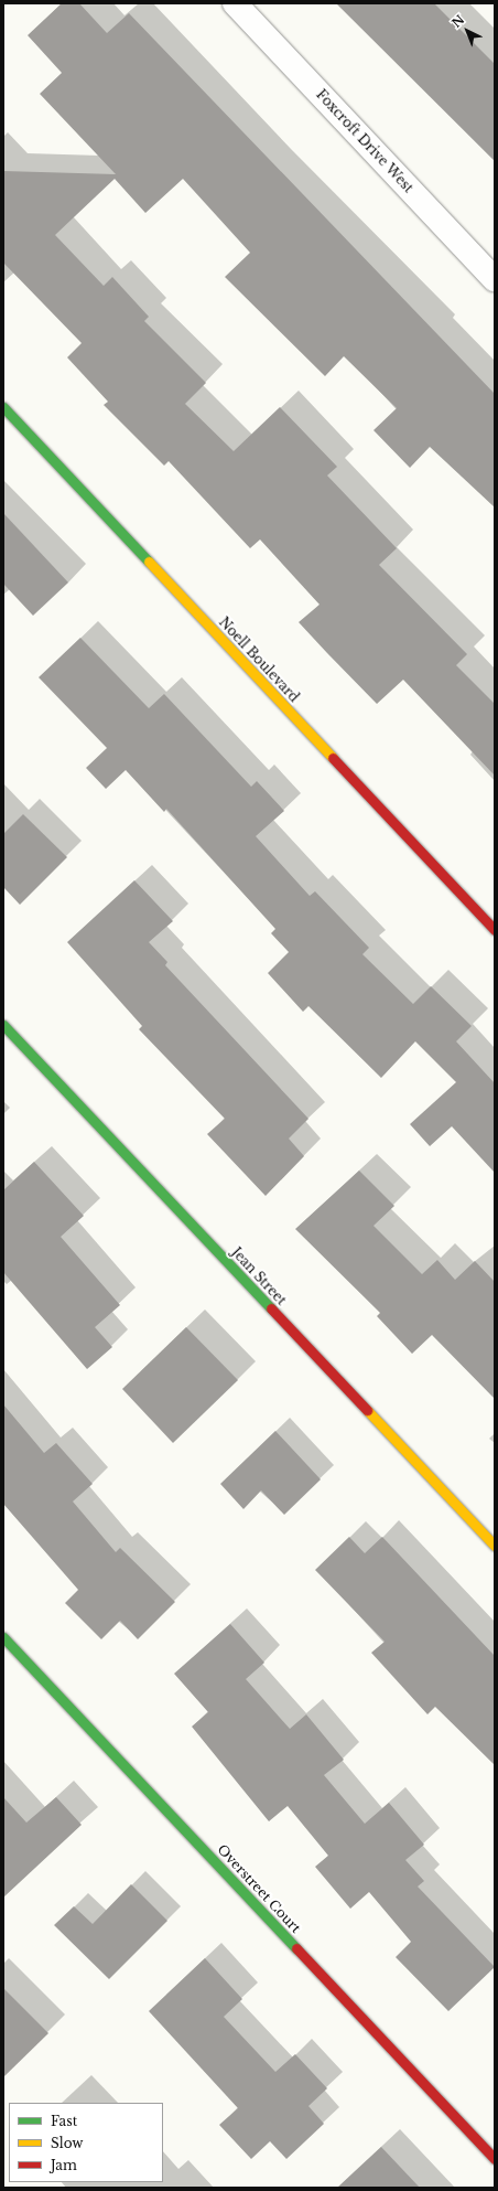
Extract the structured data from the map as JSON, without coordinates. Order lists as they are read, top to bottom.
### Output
{
  "streets": {
    "street": [
      "Foxcroft Drive West",
      "Noell Boulevard",
      "Jean Street",
      "Overstreet Court"
    ]
  },
  "legend": ["Fast", "Slow", "Jam"],
  "north": "top left"
}
